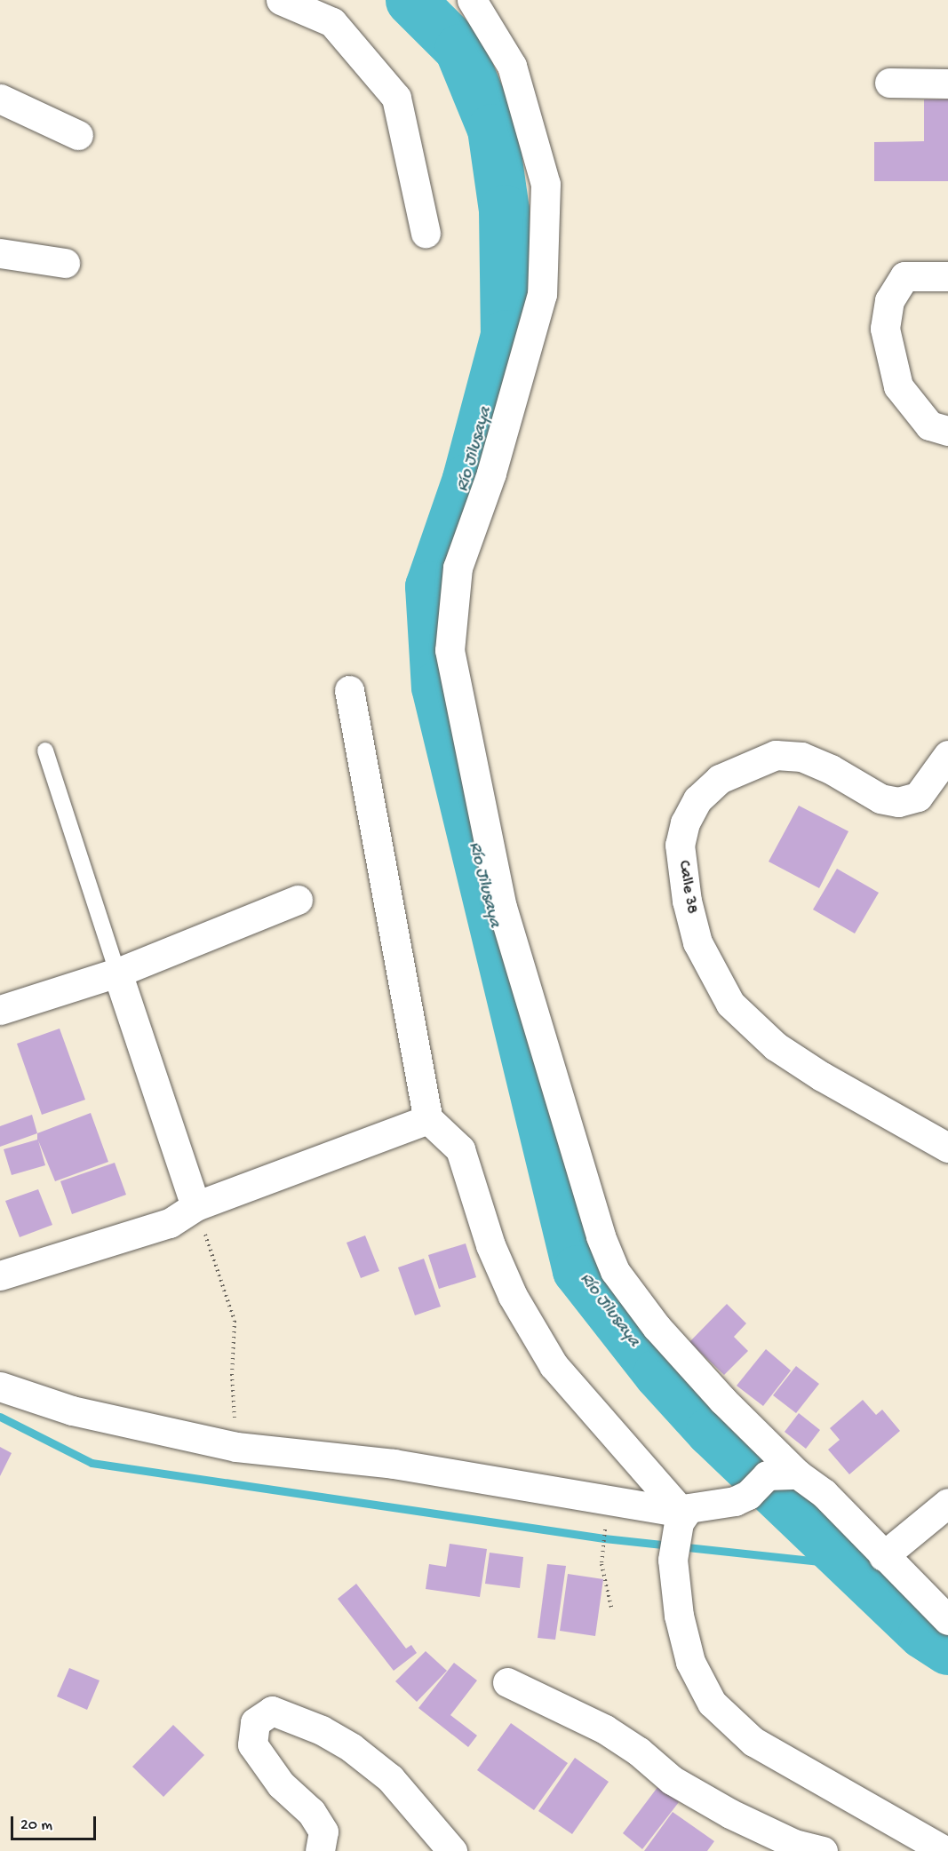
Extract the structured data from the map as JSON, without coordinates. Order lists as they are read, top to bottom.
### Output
{
  "streets": {
    "street": ["Calle 38"]
  },
  "water": ["Río Jilusaya"],
  "scale_bar": "20 m"
}
